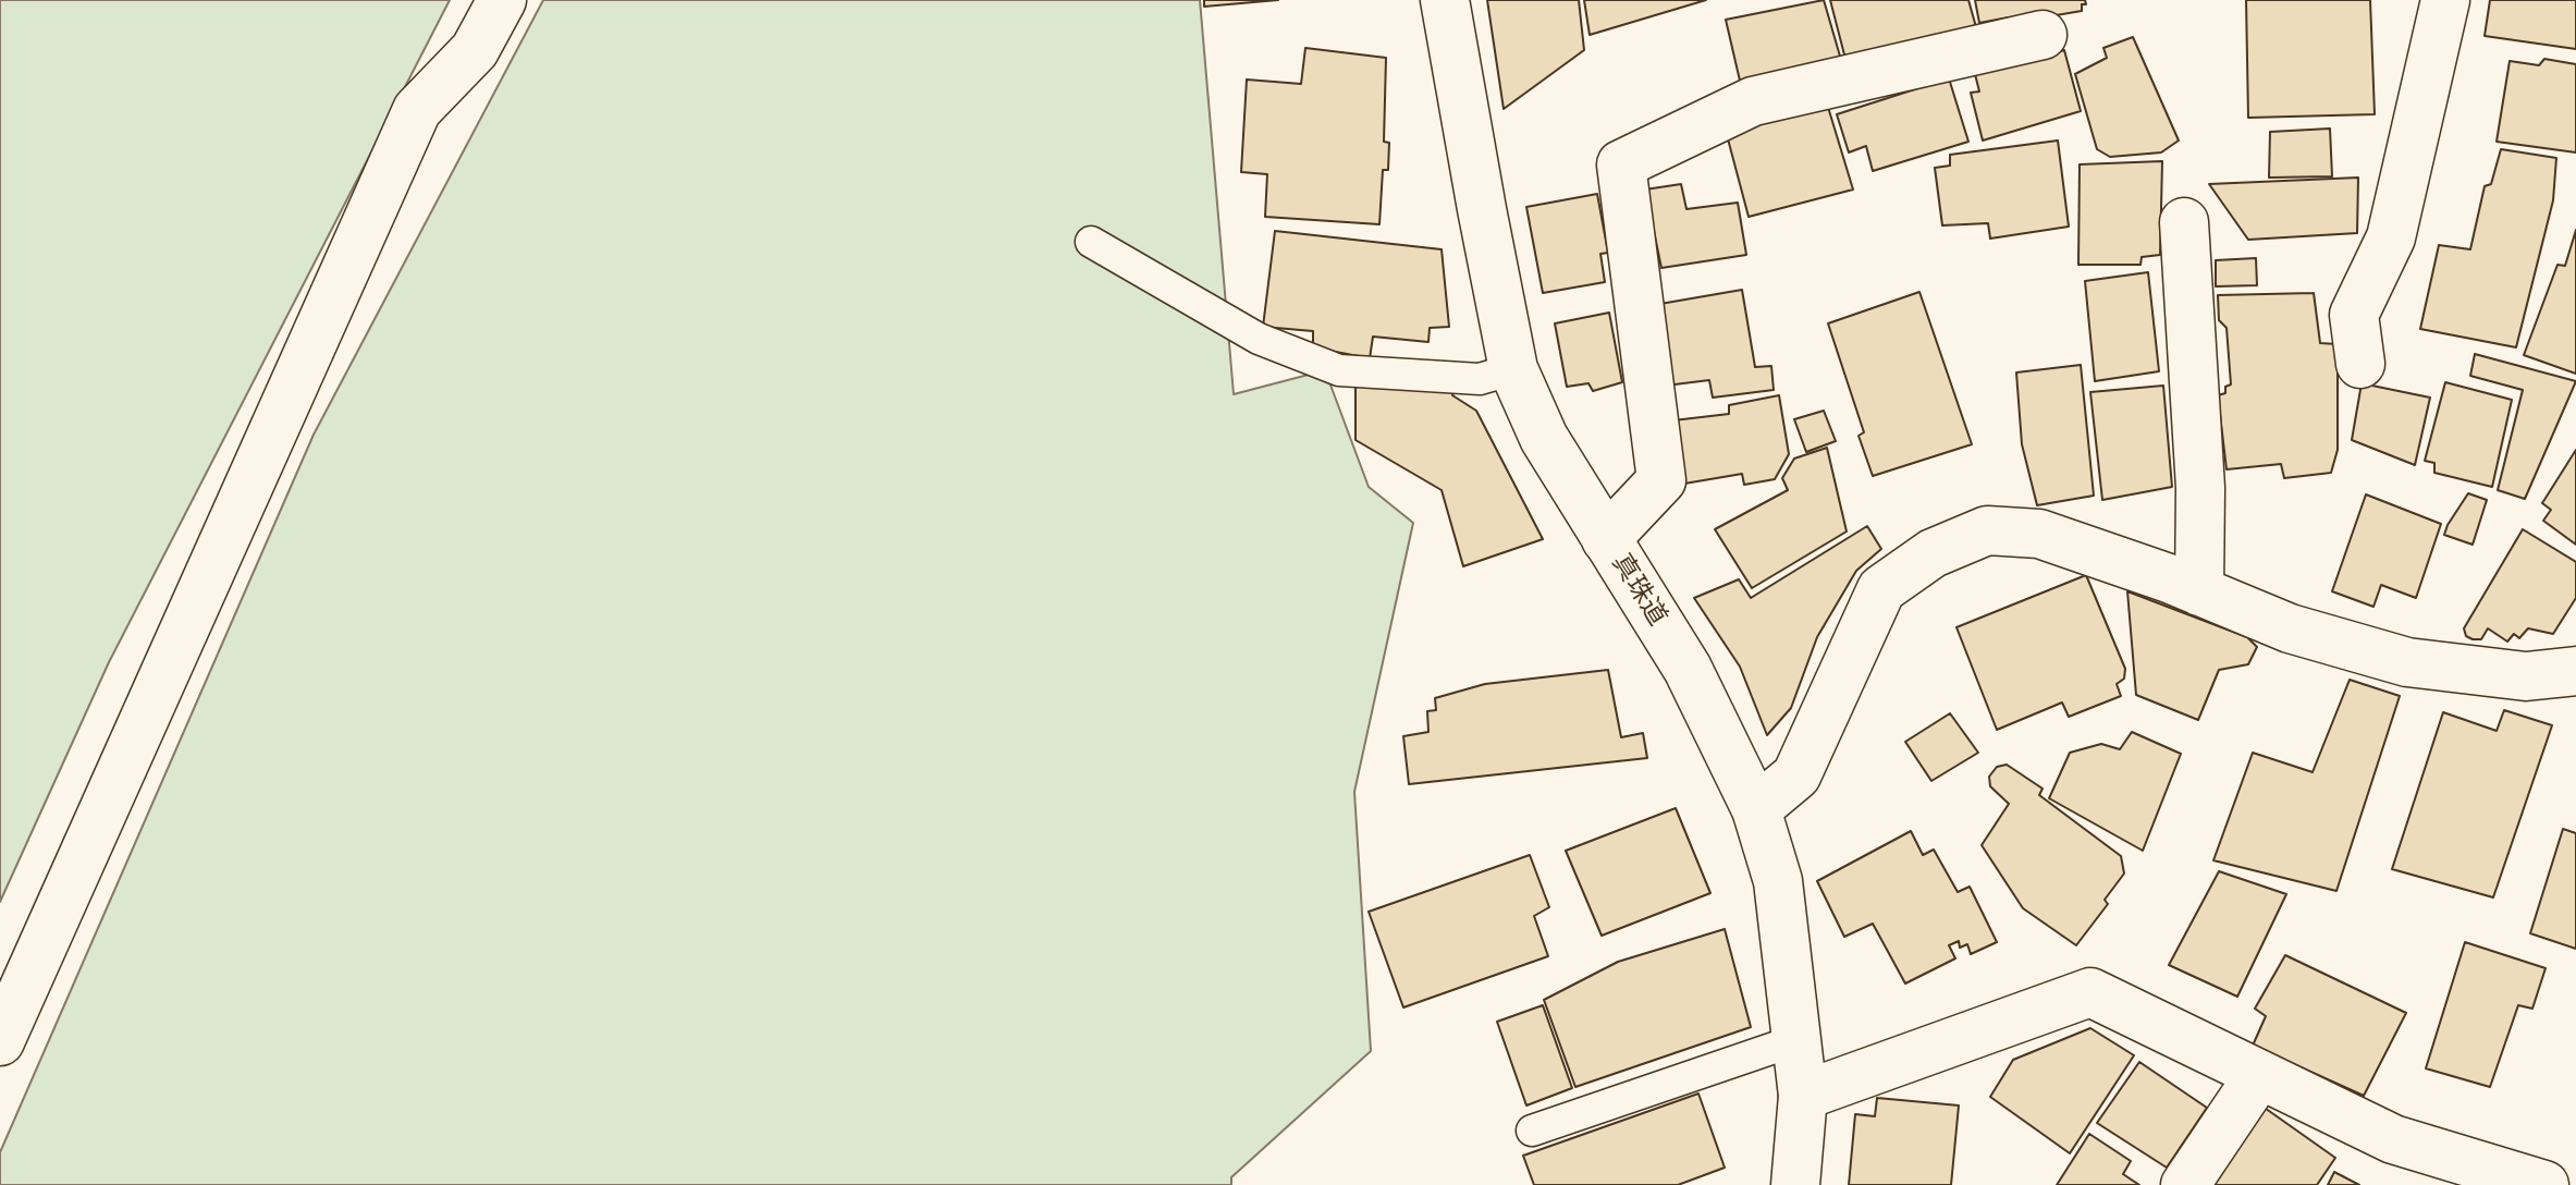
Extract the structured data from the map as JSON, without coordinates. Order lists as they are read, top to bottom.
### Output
{
  "streets": {
    "street": ["真珠道"]
  }
}
